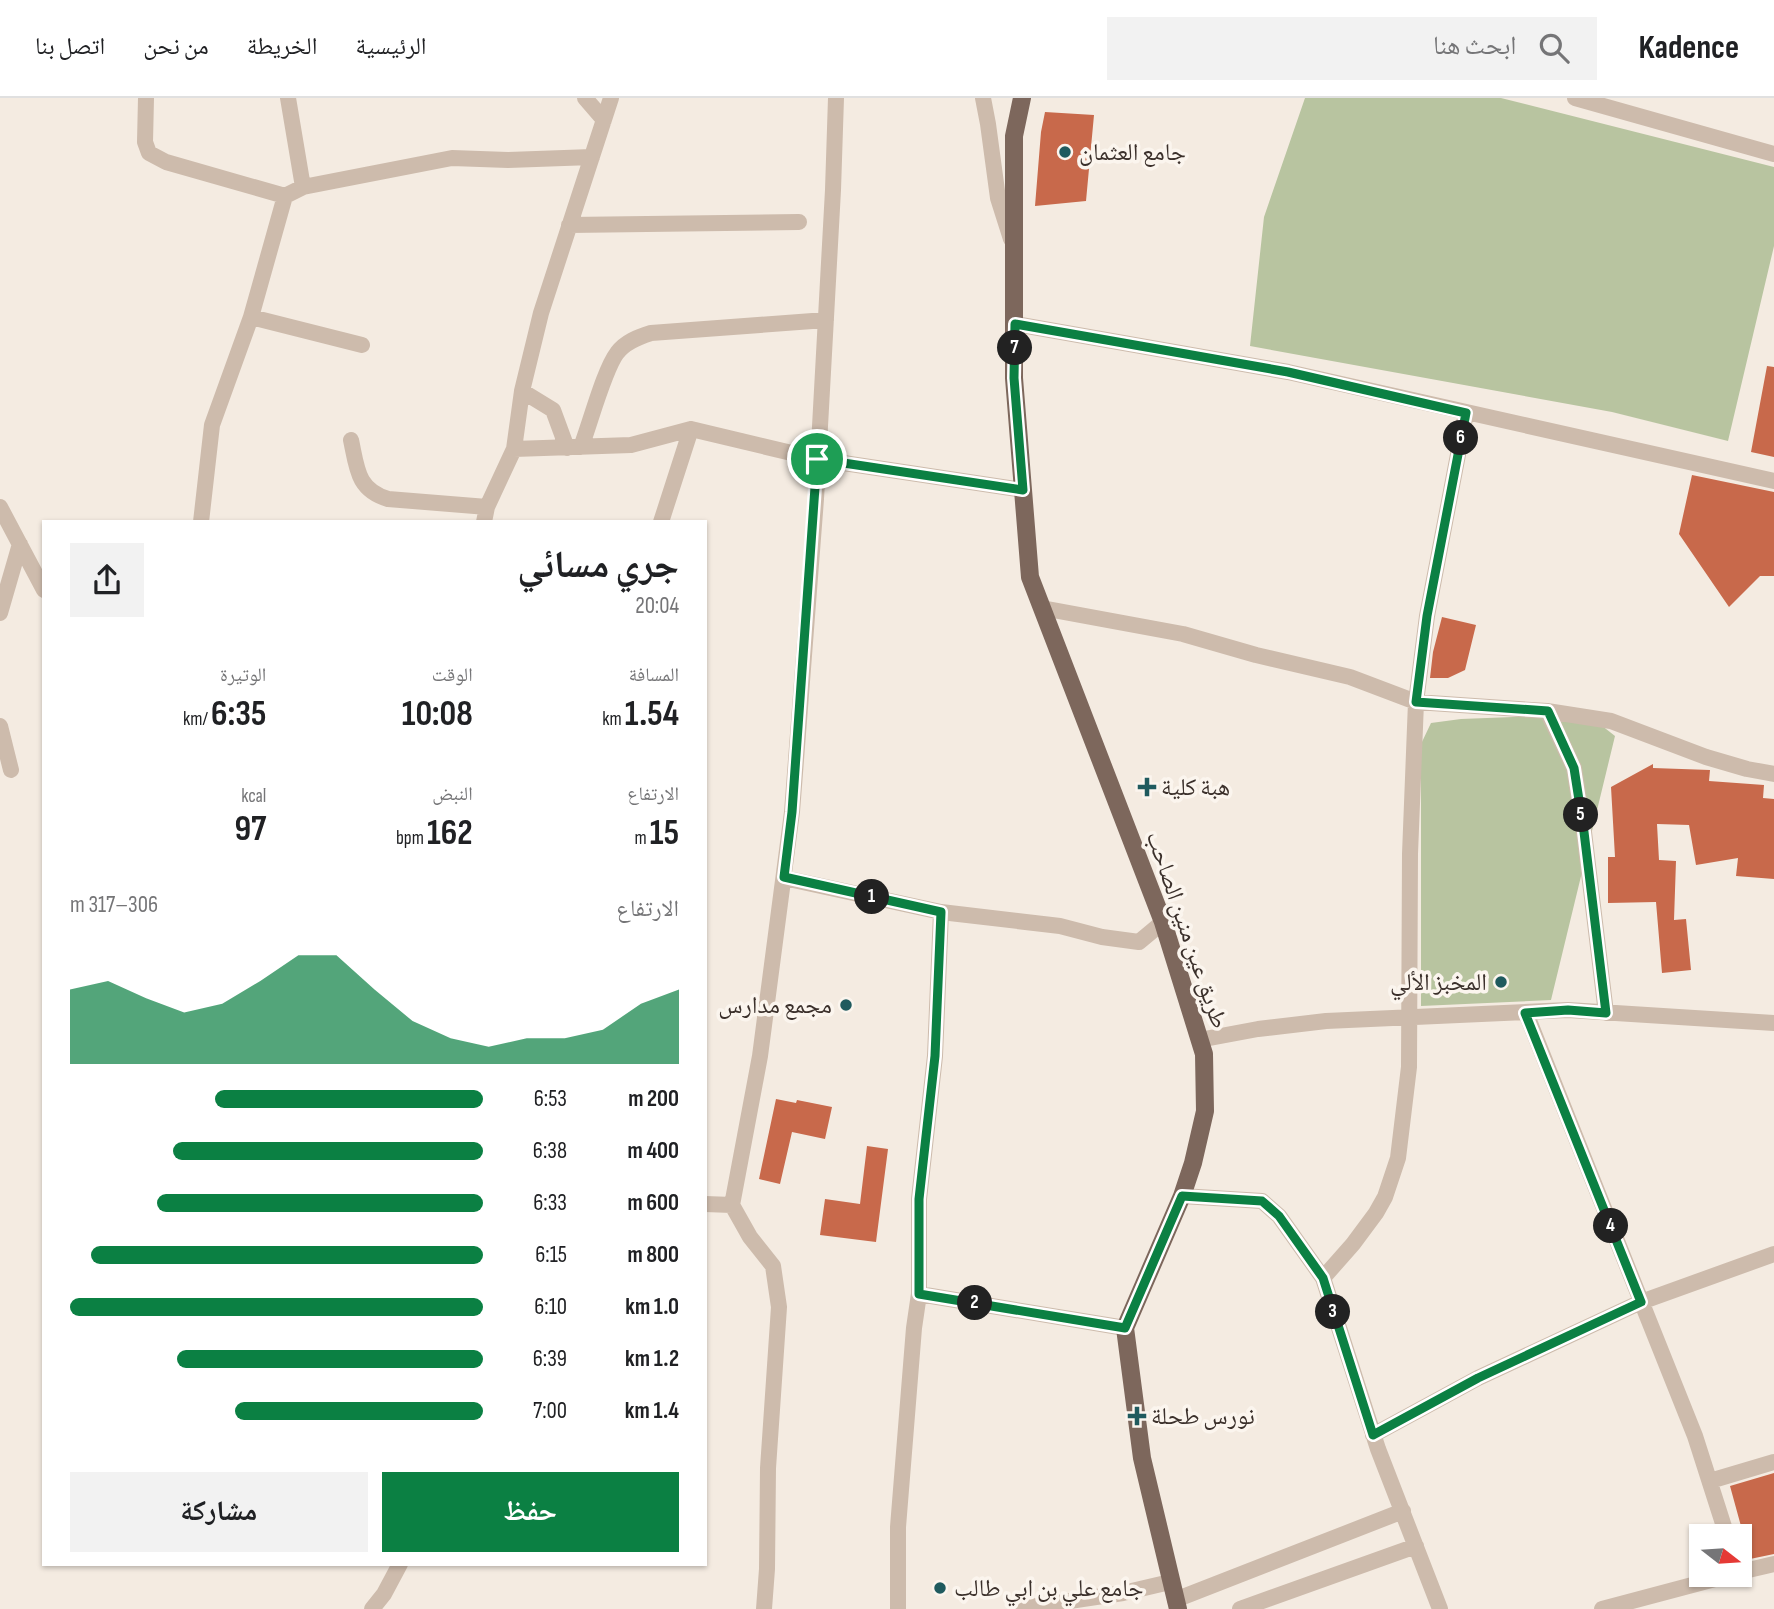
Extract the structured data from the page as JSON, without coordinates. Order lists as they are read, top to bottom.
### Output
{
  "streets": {
    "main road": ["طريق عين منين الصاحب"]
  },
  "places": {
    "other": [
      "جامع العثمان",
      "المخبز الألي",
      "مجمع مدارس",
      "جامع علي بن ابي طالب"
    ],
    "health": ["هبة كلية", "نورس طحلة"]
  },
  "north": "right",
  "page": {
    "header": "Kadence",
    "search": "ابحث هنا",
    "nav": [
      "الرئيسية",
      "الخريطة",
      "من نحن",
      "اتصل بنا"
    ],
    "pins": [
      "7",
      "6",
      "5",
      "1",
      "4",
      "2",
      "3"
    ],
    "heading": ["جري مسائي", "20:04"],
    "stats": [
      ["المسافة", "1.54 km"],
      ["الوقت", "10:08"],
      ["الوتيرة", "6:35 /km"],
      ["الارتفاع", "15 m"],
      ["النبض", "162 bpm"],
      ["kcal", "97"]
    ],
    "chart": ["الارتفاع", "306–317 m"],
    "list": [
      {
        "name": "200 m",
        "note": "6:53"
      },
      {
        "name": "400 m",
        "note": "6:38"
      },
      {
        "name": "600 m",
        "note": "6:33"
      },
      {
        "name": "800 m",
        "note": "6:15"
      },
      {
        "name": "1.0 km",
        "note": "6:10"
      },
      {
        "name": "1.2 km",
        "note": "6:39"
      },
      {
        "name": "1.4 km",
        "note": "7:00"
      }
    ],
    "buttons": ["حفظ", "مشاركة"]
  }
}
